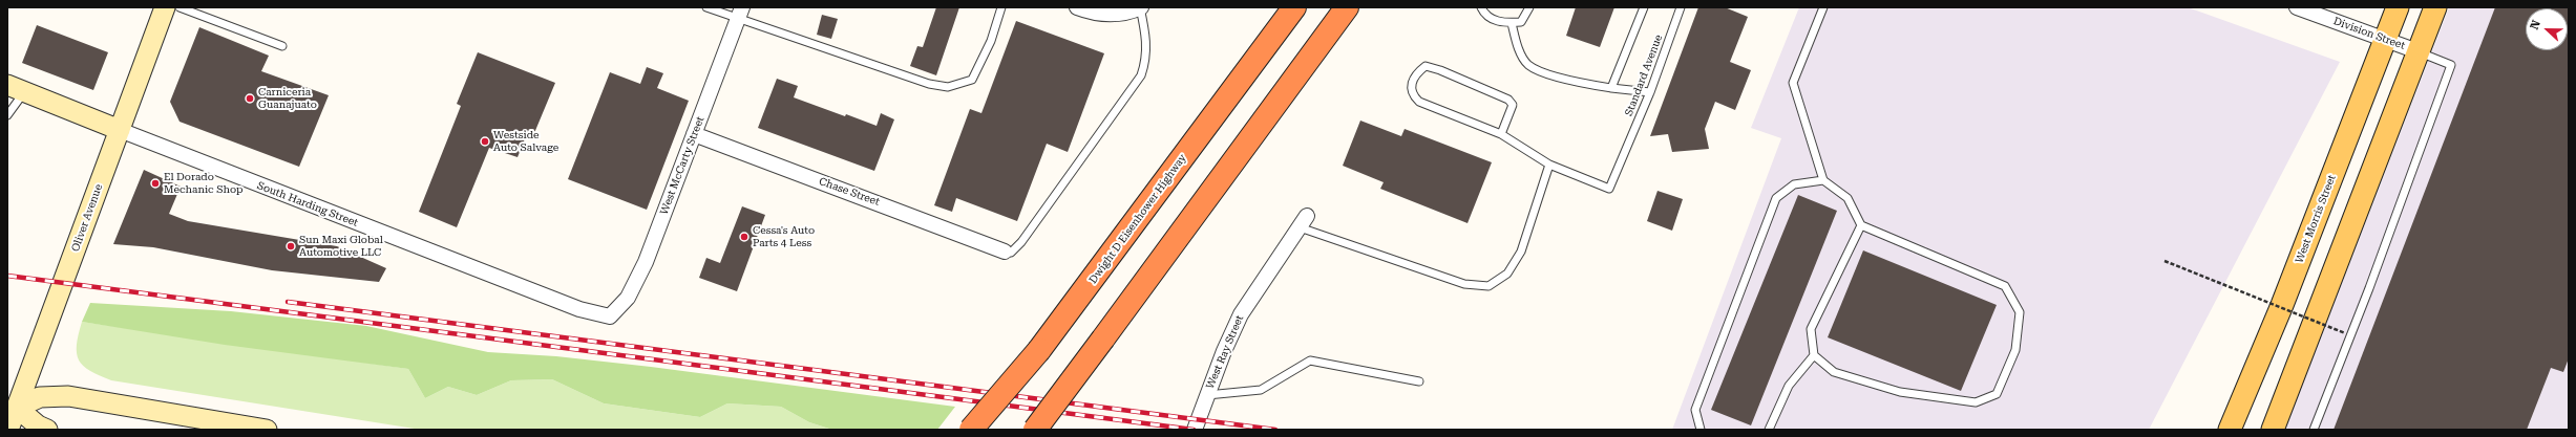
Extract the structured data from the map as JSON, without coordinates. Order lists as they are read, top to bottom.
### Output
{
  "streets": {
    "highway": ["Dwight D Eisenhower Highway"],
    "main road": ["West Morris Street"],
    "street": [
      "Division Street",
      "West McCarty Street",
      "Chase Street",
      "South Harding Street",
      "Oliver Avenue",
      "West Ray Street"
    ],
    "lane": ["Standard Avenue"]
  },
  "crossings": [
    ["Division Street", "West Morris Street"],
    ["West McCarty Street", "Chase Street"],
    ["West McCarty Street", "South Harding Street"],
    ["South Harding Street", "Oliver Avenue"]
  ],
  "places": [
    "Carniceria Guanajuato",
    "Westside Auto Salvage",
    "El Dorado Mechanic Shop",
    "Cessa's Auto Parts 4 Less",
    "Sun Maxi Global Automotive LLC"
  ],
  "north": "left"
}
